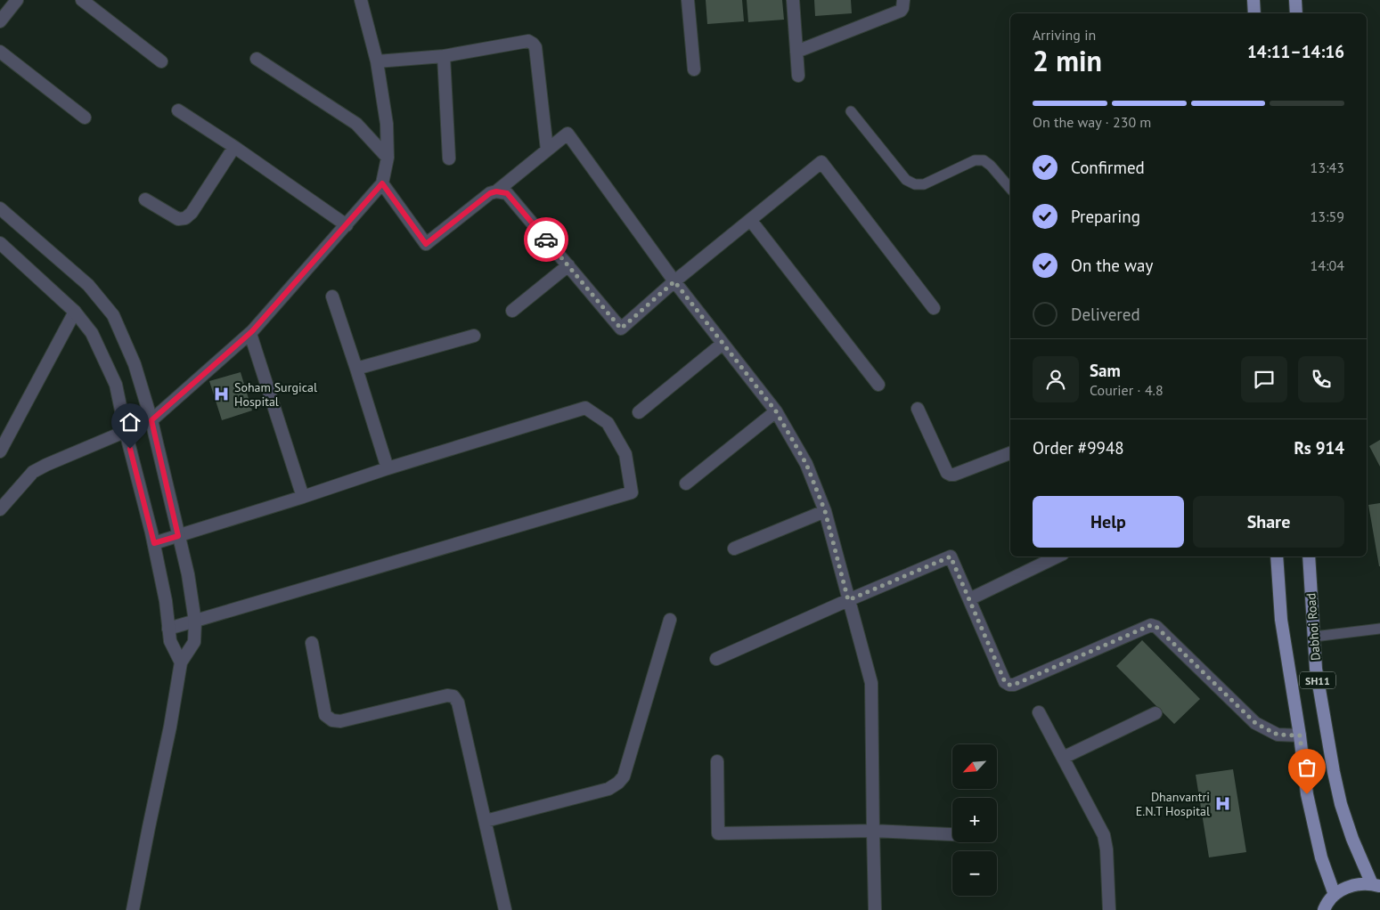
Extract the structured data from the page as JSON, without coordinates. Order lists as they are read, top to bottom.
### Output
{
  "streets": {
    "main road": ["Dabhoi Road", "SH11"]
  },
  "places": {
    "hospital": ["Soham Surgical Hospital", "Dhanvantri E.N.T Hospital"]
  },
  "north": "bottom left",
  "page": {
    "heading": ["2 min", "Arriving in", "14:11–14:16"],
    "panel": [
      "Sam",
      "Courier · 4.8",
      "Order #9948",
      "Rs 914"
    ],
    "bar": "On the way · 230 m",
    "list": [
      ["Confirmed", "13:43"],
      ["Preparing", "13:59"],
      ["On the way", "14:04"],
      "Delivered"
    ],
    "buttons": ["Help", "Share"],
    "map_buttons": ["+", "−"]
  }
}
